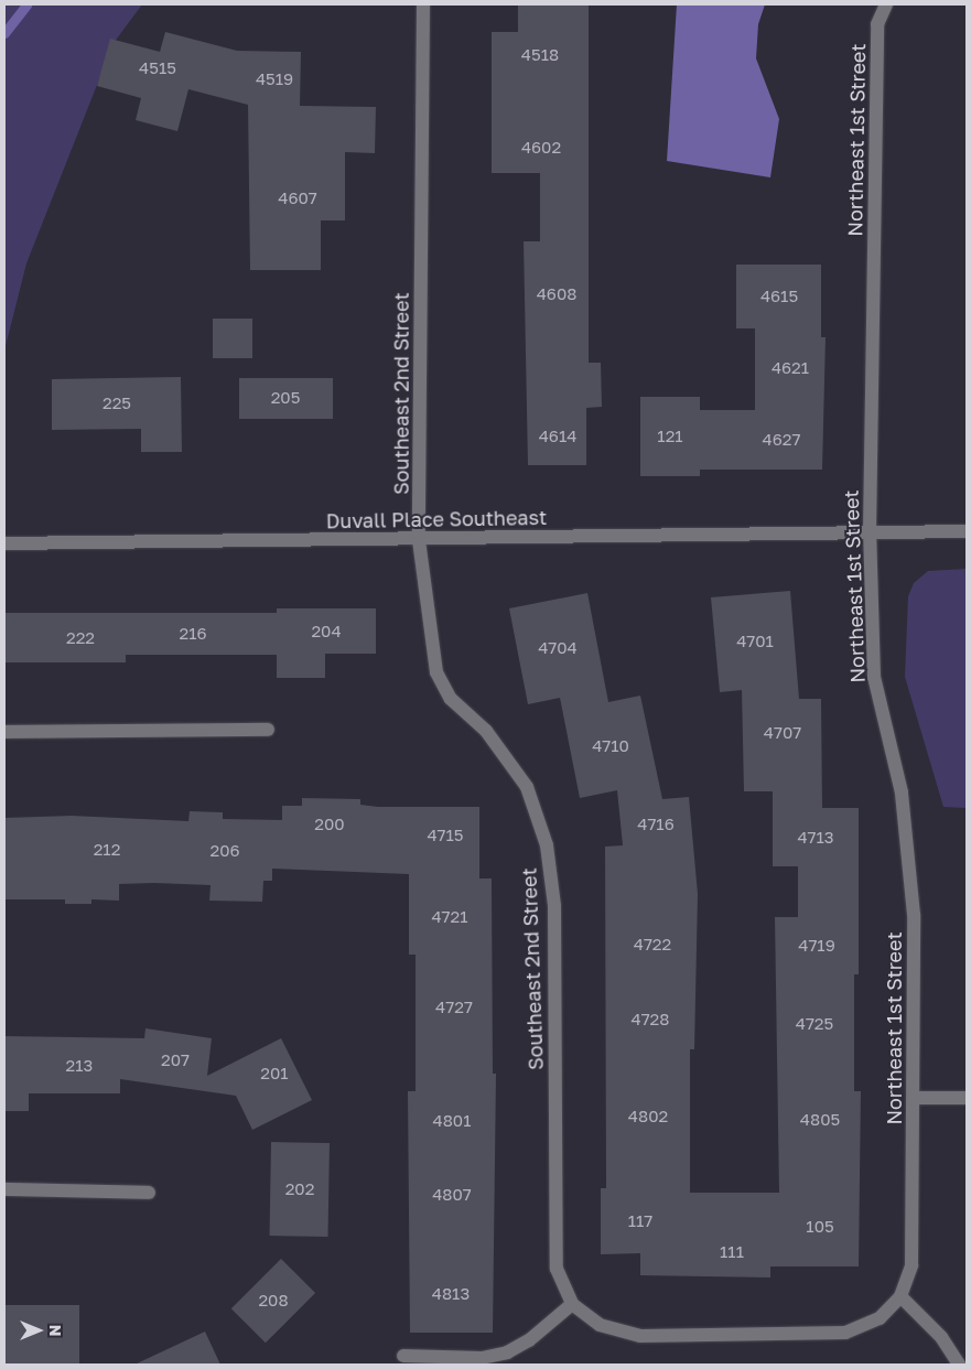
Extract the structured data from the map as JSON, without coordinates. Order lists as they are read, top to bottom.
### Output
{
  "streets": {
    "street": ["Northeast 1st Street", "Southeast 2nd Street", "Duvall Place Southeast"]
  },
  "crossings": [
    ["Northeast 1st Street", "Duvall Place Southeast"],
    ["Southeast 2nd Street", "Duvall Place Southeast"]
  ],
  "house_numbers": [
    "4518",
    "4515",
    "4519",
    "4602",
    "4607",
    "4608",
    "4615",
    "4621",
    "205",
    "225",
    "4614",
    "121",
    "4627",
    "204",
    "216",
    "222",
    "4701",
    "4704",
    "4707",
    "4710",
    "200",
    "4716",
    "4715",
    "4713",
    "212",
    "206",
    "4721",
    "4722",
    "4719",
    "4727",
    "4728",
    "4725",
    "207",
    "213",
    "201",
    "4802",
    "4805",
    "4801",
    "202",
    "4807",
    "117",
    "105",
    "111",
    "4813",
    "208"
  ],
  "north": "right"
}
